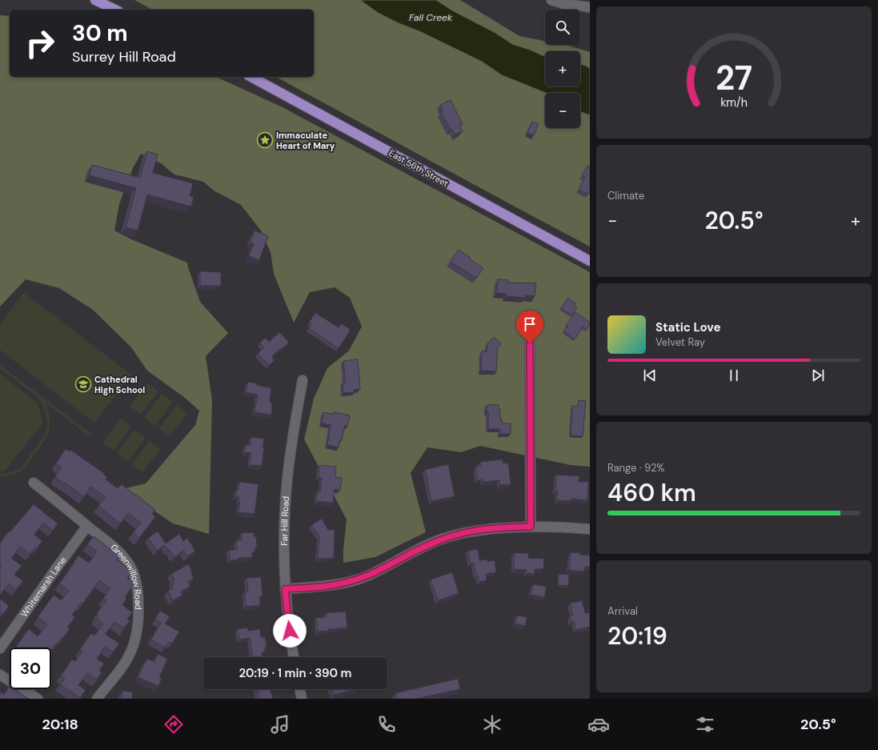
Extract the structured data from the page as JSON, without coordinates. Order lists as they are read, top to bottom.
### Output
{
  "streets": {
    "main road": ["East 56th Street"],
    "street": ["Far Hill Road", "Greenwillow Road", "Whitemarsh Lane"]
  },
  "crossings": [
    ["Greenwillow Road", "Whitemarsh Lane"]
  ],
  "water": ["Fall Creek"],
  "places": {
    "place": ["Immaculate Heart of Mary"],
    "school or university": ["Cathedral High School"]
  },
  "page": {
    "map_buttons": ["+", "−"],
    "turn": ["30 m", "Surrey Hill Road"],
    "tile": [
      "Climate",
      ["Range · 92%", "460 km"],
      ["Arrival", "20:19"]
    ],
    "heat": ["−", "20.5°", "+"],
    "song": ["Static Love", "Velvet Ray"],
    "limit": "30",
    "trip": "20:19 · 1 min · 390 m",
    "tabs": ["20:18", "20.5°"],
    "gauge": ["27", "km/h"]
  }
}
